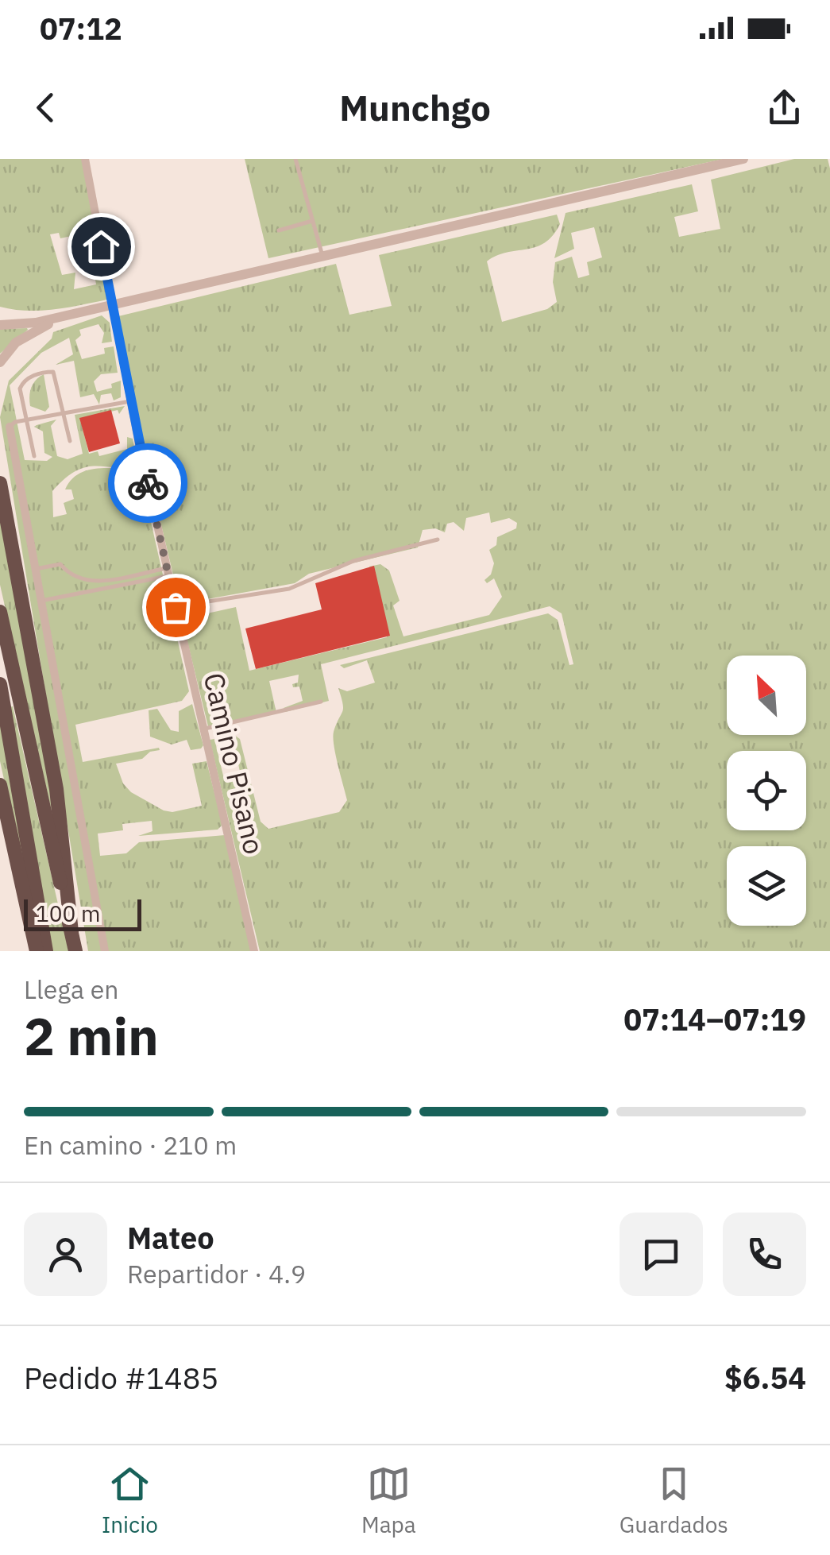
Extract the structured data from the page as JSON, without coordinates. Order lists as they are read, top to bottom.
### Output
{
  "streets": {
    "street": ["Camino Pisano"]
  },
  "scale_bar": "100 m",
  "north": "top left",
  "page": {
    "status": "07:12",
    "header": "Munchgo",
    "scale": "100 m",
    "heading": ["2 min", "Llega en", "07:14–07:19"],
    "panel": [
      "Mateo",
      "Repartidor · 4.9",
      "Pedido #1485",
      "$6.54"
    ],
    "bar": "En camino · 210 m",
    "tabs": ["Inicio", "Mapa", "Guardados"]
  }
}
